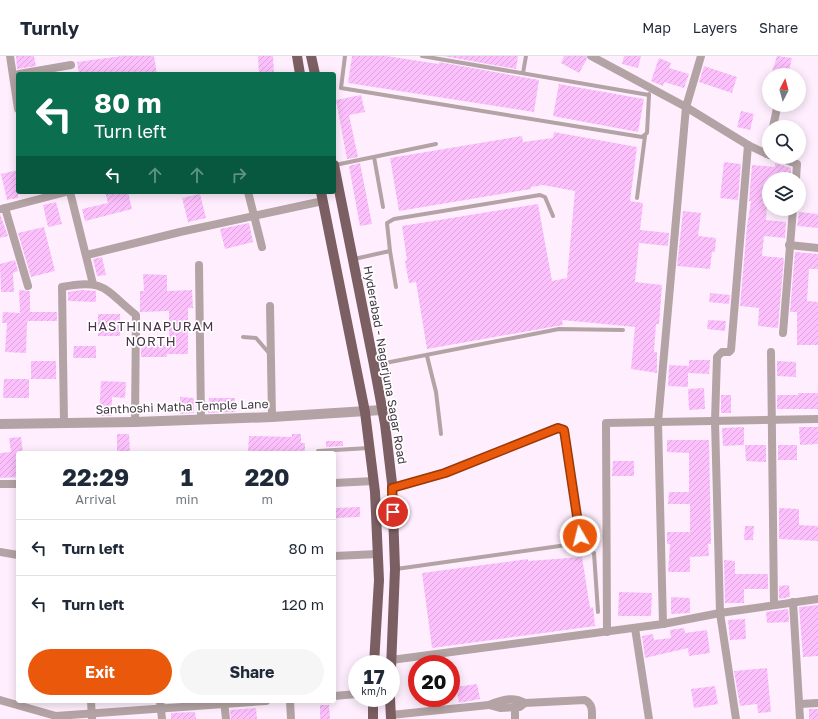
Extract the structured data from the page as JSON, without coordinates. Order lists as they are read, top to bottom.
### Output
{
  "streets": {
    "main road": ["Hyderabad - Nagarjuna Sagar Road"],
    "street": ["Santhoshi Matha Temple Lane"]
  },
  "crossings": [
    ["Hyderabad - Nagarjuna Sagar Road", "Santhoshi Matha Temple Lane"]
  ],
  "districts": ["HASTHINAPURAM NORTH"],
  "north": "top",
  "page": {
    "header": "Turnly",
    "nav": ["Map", "Layers", "Share"],
    "turn": ["80 m", "Turn left"],
    "eta": [
      "22:29",
      "Arrival",
      "1",
      "min",
      "220",
      "m"
    ],
    "list": [
      {
        "name": "Turn left",
        "value": "80 m"
      },
      {
        "name": "Turn left",
        "value": "120 m"
      }
    ],
    "buttons": ["Exit", "Share"],
    "speed": "17 km/h",
    "limit": "20"
  }
}
